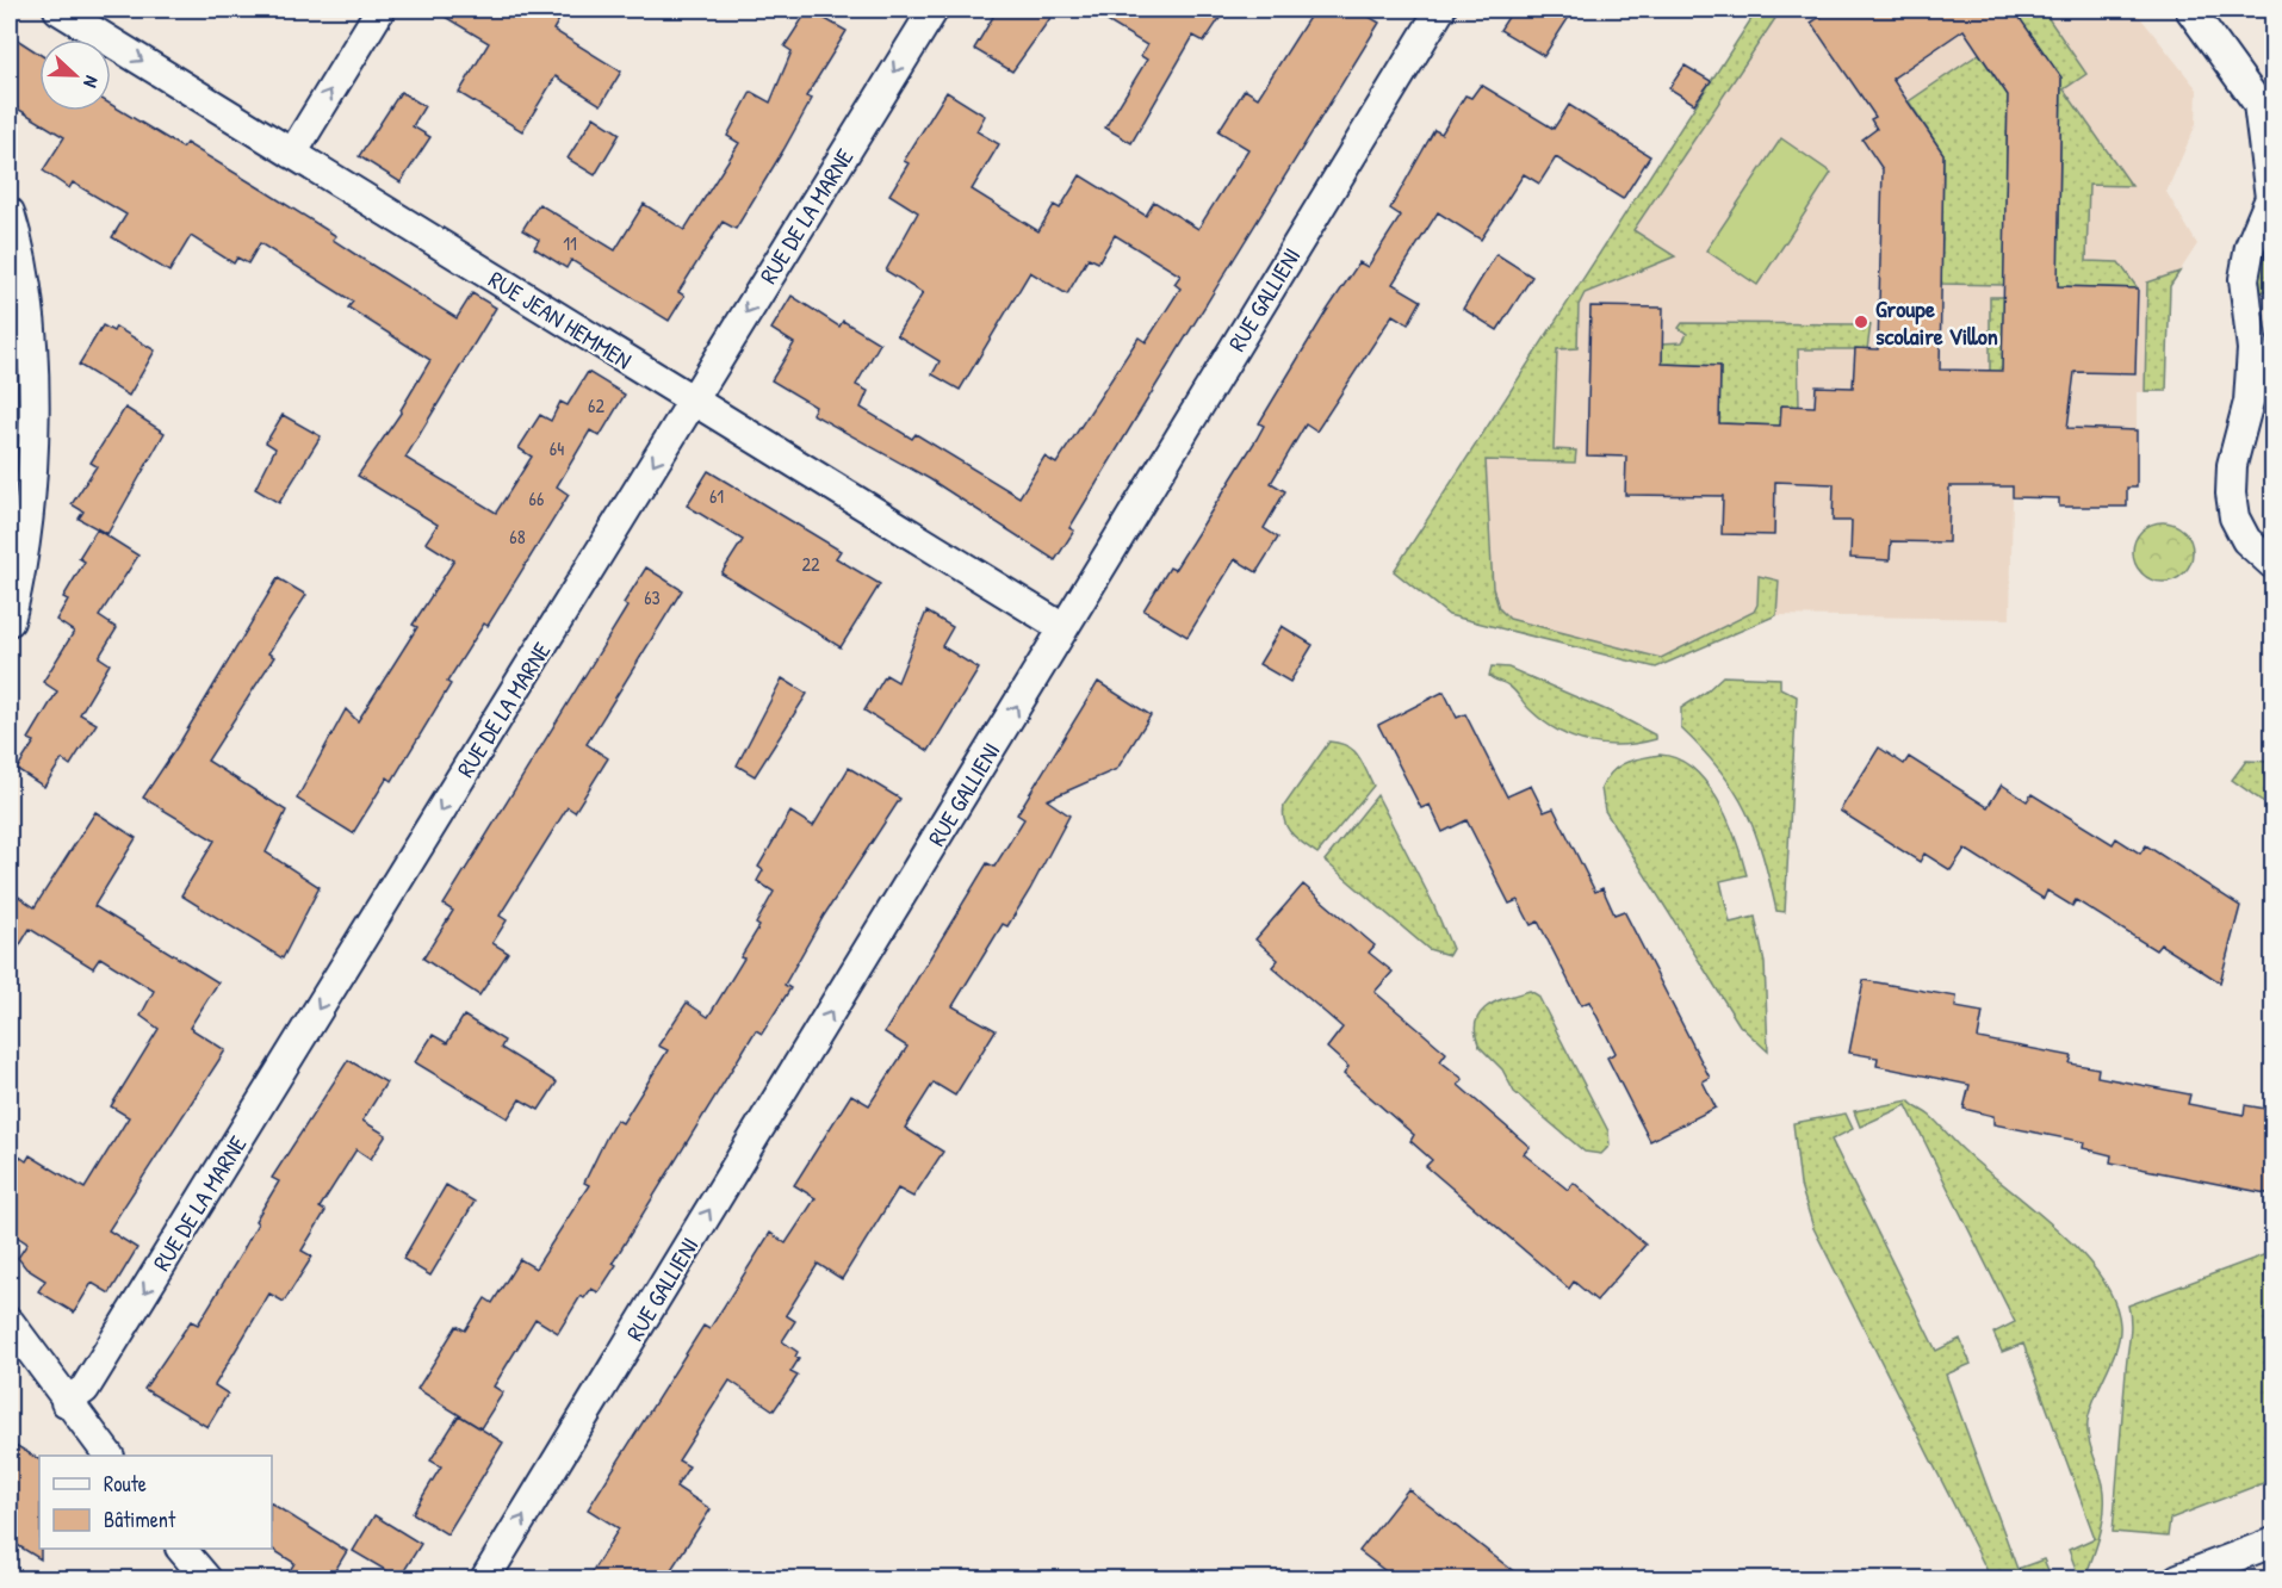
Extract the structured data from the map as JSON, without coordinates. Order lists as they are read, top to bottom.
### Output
{
  "streets": {
    "street": ["RUE DE LA MARNE", "RUE GALLIENI", "RUE JEAN HEMMEN"]
  },
  "crossings": [
    ["RUE DE LA MARNE", "RUE JEAN HEMMEN"],
    ["RUE GALLIENI", "RUE JEAN HEMMEN"]
  ],
  "one_way": ["RUE DE LA MARNE", "RUE GALLIENI"],
  "places": ["Groupe scolaire Villon"],
  "house_numbers": [
    "11",
    "62",
    "64",
    "61",
    "66",
    "68",
    "22",
    "63"
  ],
  "legend": ["Route", "Bâtiment"],
  "north": "right"
}
